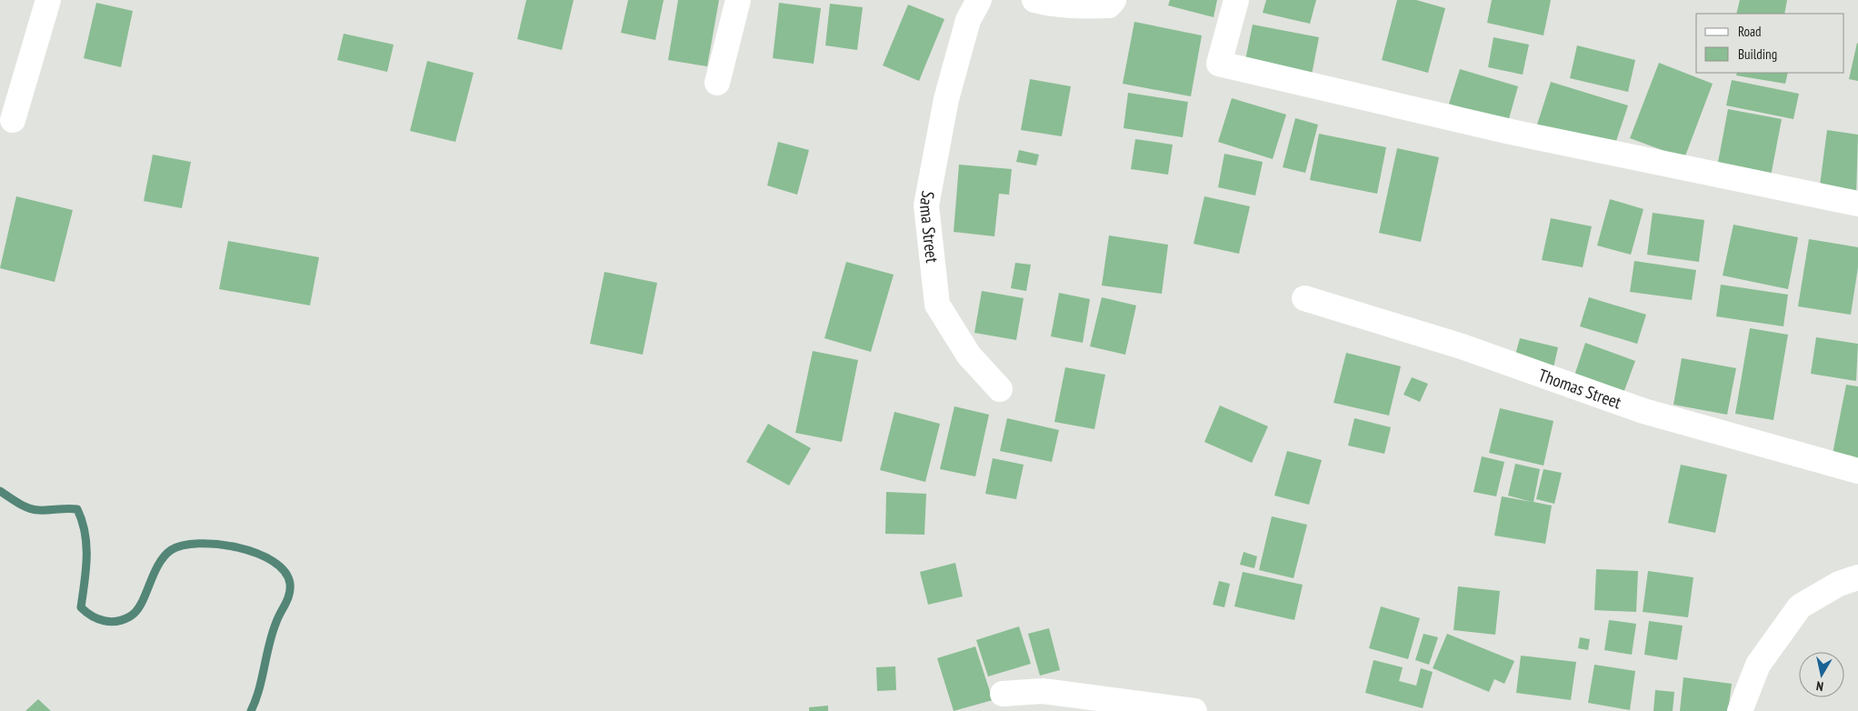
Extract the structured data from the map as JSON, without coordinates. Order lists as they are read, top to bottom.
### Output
{
  "streets": {
    "street": ["Sama Street", "Thomas Street"]
  },
  "legend": ["Road", "Building"],
  "north": "bottom"
}
